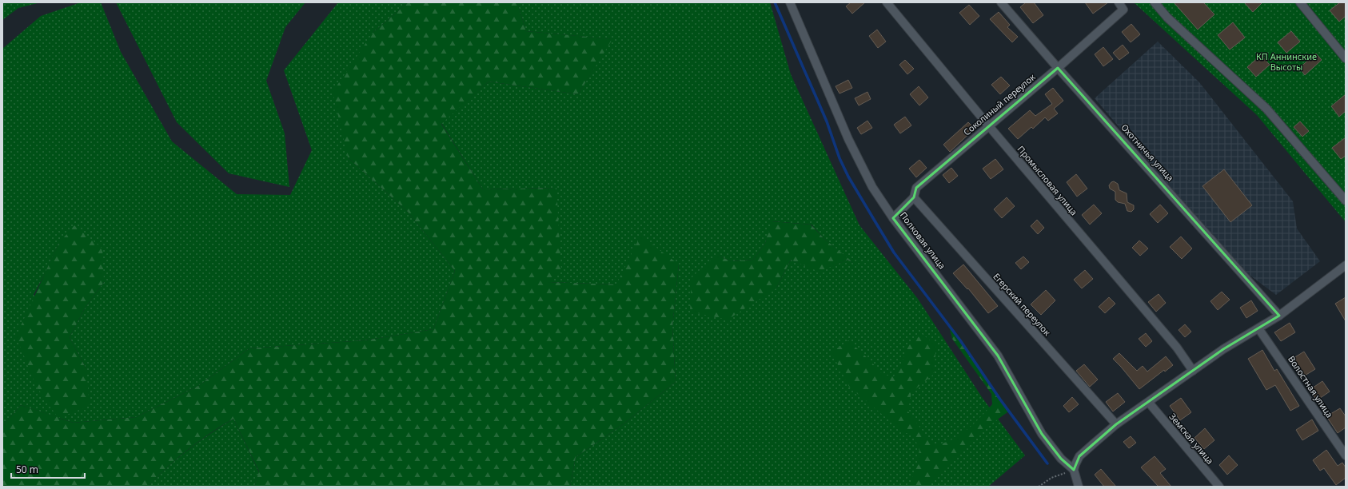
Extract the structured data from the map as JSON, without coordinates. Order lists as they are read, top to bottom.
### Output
{
  "streets": {
    "street": [
      "Соколиный переулок",
      "Охотничья улица",
      "Промысловая улица",
      "Полковая улица",
      "Егерский переулок",
      "Волостная улица",
      "Земская улица"
    ]
  },
  "crossings": [
    ["Соколиный переулок", "Охотничья улица"],
    ["Соколиный переулок", "Промысловая улица"],
    ["Соколиный переулок", "Полковая улица"],
    ["Соколиный переулок", "Егерский переулок"]
  ],
  "parks": ["КП Аннинские Высоты"],
  "scale_bar": "50 m"
}
